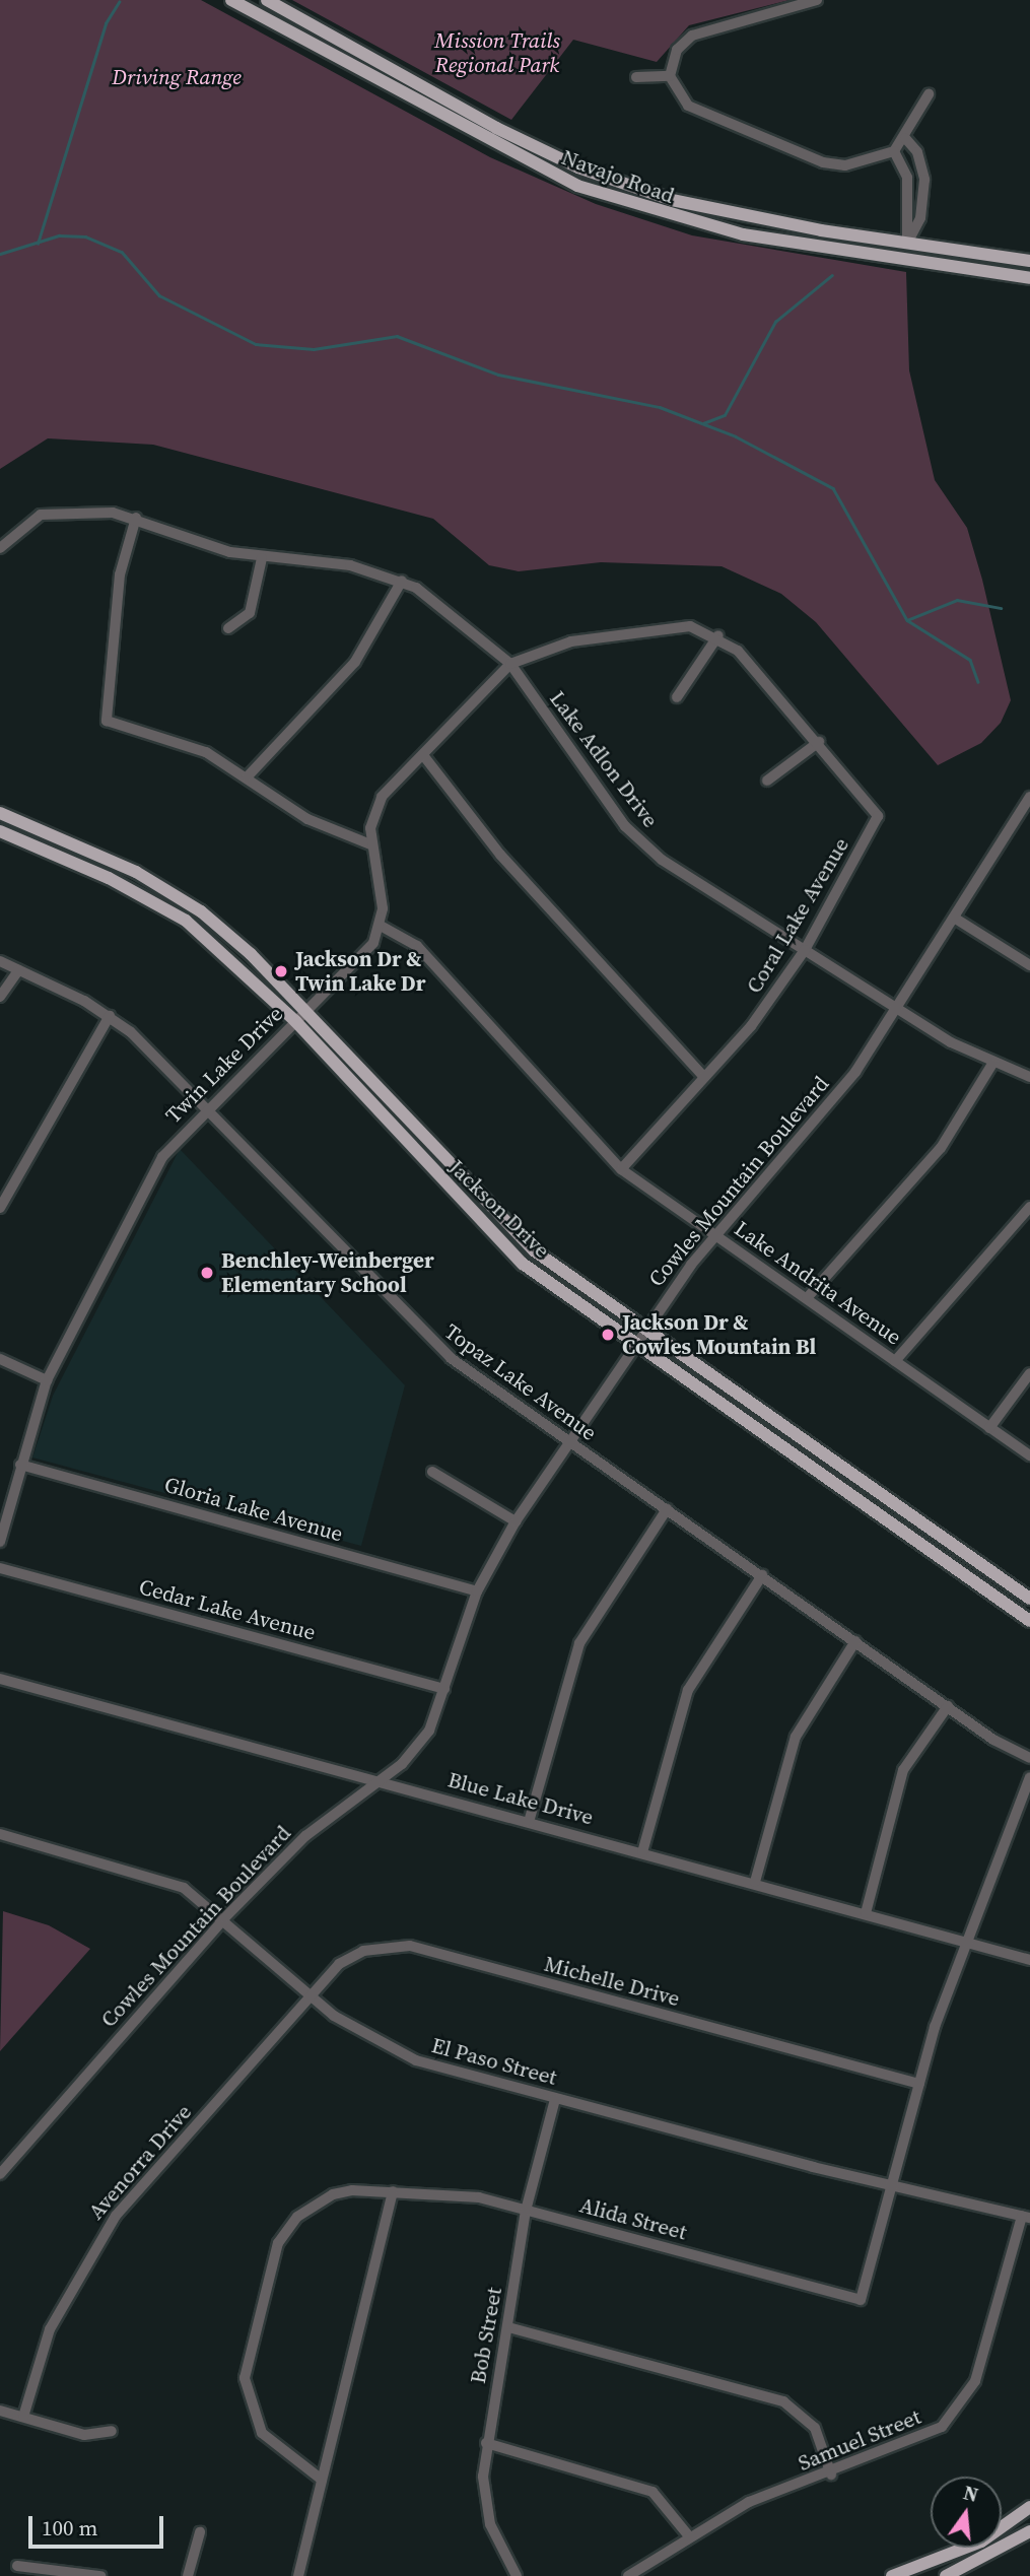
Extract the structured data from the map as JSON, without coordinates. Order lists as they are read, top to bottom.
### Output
{
  "streets": {
    "main road": ["Navajo Road", "Jackson Drive"],
    "street": [
      "Lake Adlon Drive",
      "Coral Lake Avenue",
      "Twin Lake Drive",
      "Cowles Mountain Boulevard",
      "Lake Andrita Avenue",
      "Topaz Lake Avenue",
      "Gloria Lake Avenue",
      "Cedar Lake Avenue",
      "Blue Lake Drive",
      "Michelle Drive",
      "El Paso Street",
      "Avenorra Drive",
      "Alida Street",
      "Bob Street",
      "Samuel Street"
    ]
  },
  "crossings": [
    ["Lake Adlon Drive", "Coral Lake Avenue"],
    ["Lake Adlon Drive", "Twin Lake Drive"],
    ["Lake Adlon Drive", "Cowles Mountain Boulevard"],
    ["Coral Lake Avenue", "Lake Andrita Avenue"],
    ["Twin Lake Drive", "Jackson Drive"],
    ["Twin Lake Drive", "Lake Andrita Avenue"],
    ["Twin Lake Drive", "Topaz Lake Avenue"],
    ["Twin Lake Drive", "Gloria Lake Avenue"],
    ["Cowles Mountain Boulevard", "Jackson Drive"],
    ["Cowles Mountain Boulevard", "Lake Andrita Avenue"],
    ["Cowles Mountain Boulevard", "Topaz Lake Avenue"],
    ["Cowles Mountain Boulevard", "Gloria Lake Avenue"],
    ["Cowles Mountain Boulevard", "Cedar Lake Avenue"],
    ["Cowles Mountain Boulevard", "Blue Lake Drive"],
    ["Cowles Mountain Boulevard", "El Paso Street"],
    ["Michelle Drive", "El Paso Street"],
    ["Michelle Drive", "Avenorra Drive"],
    ["El Paso Street", "Avenorra Drive"],
    ["El Paso Street", "Alida Street"],
    ["El Paso Street", "Bob Street"],
    ["El Paso Street", "Samuel Street"],
    ["Alida Street", "Bob Street"]
  ],
  "parks": ["Mission Trails Regional Park", "Driving Range"],
  "places": ["Jackson Dr & Twin Lake Dr", "Benchley-Weinberger Elementary School", "Jackson Dr & Cowles Mountain Bl"],
  "scale_bar": "100 m",
  "north": "top"
}
